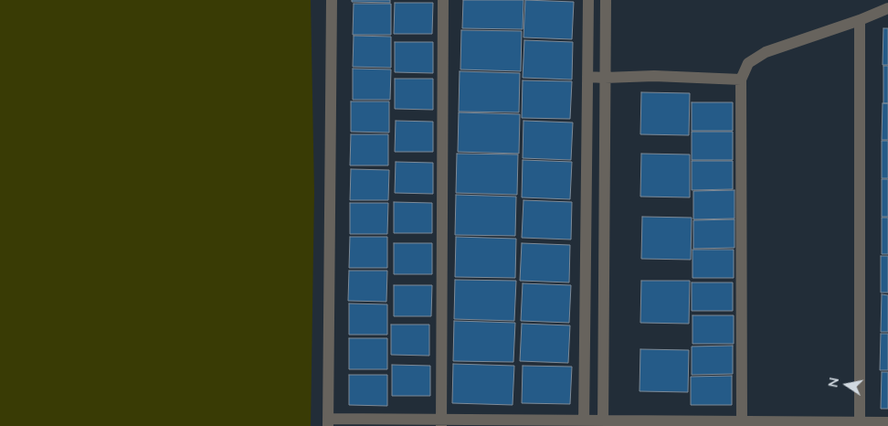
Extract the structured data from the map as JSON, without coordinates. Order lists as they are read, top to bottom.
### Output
{
  "north": "left"
}
